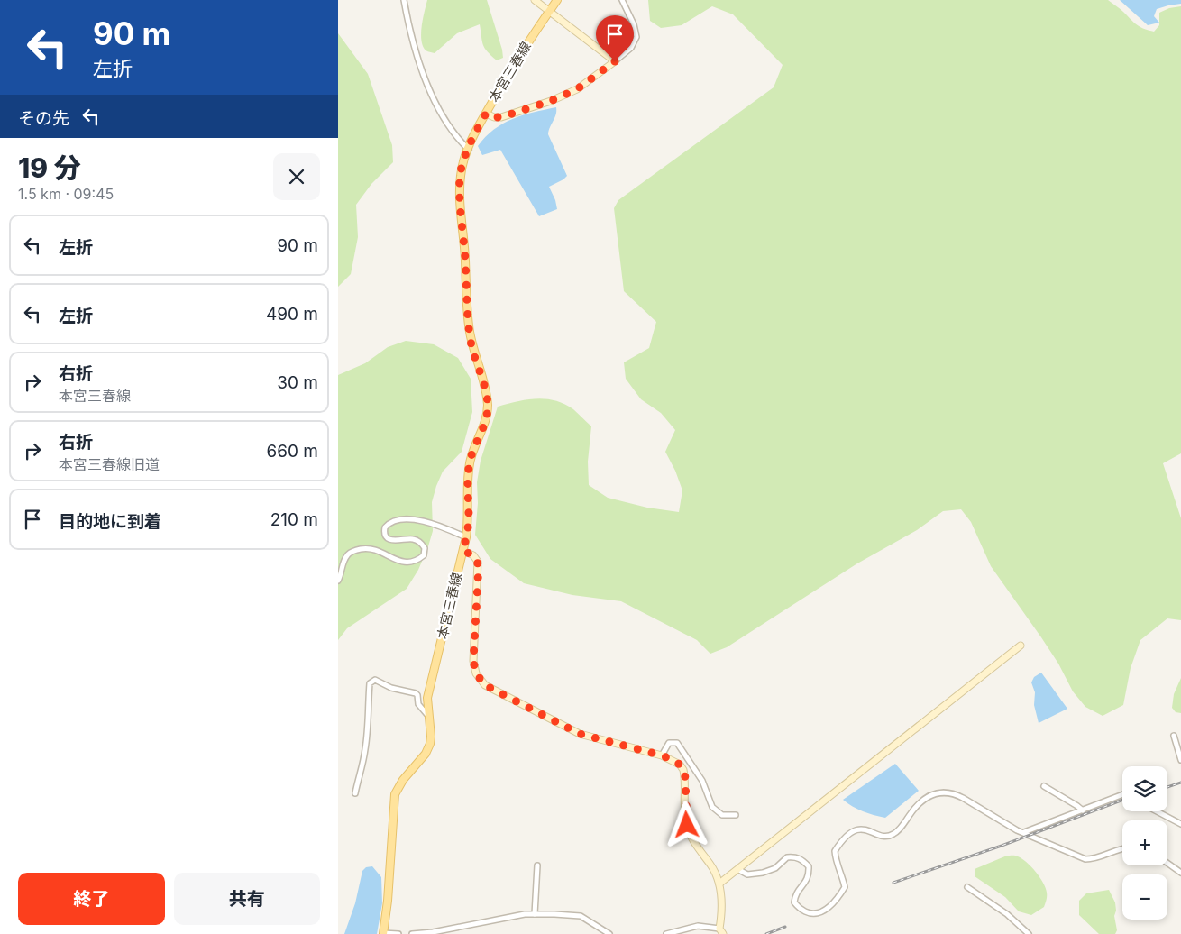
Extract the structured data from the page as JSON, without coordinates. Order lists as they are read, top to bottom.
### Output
{
  "streets": {
    "main road": ["本宮三春線"]
  },
  "page": {
    "turn": ["90 m", "左折"],
    "then": "その先",
    "heading": ["19 分", "1.5 km · 09:45"],
    "list": [
      {
        "name": "左折",
        "value": "90 m"
      },
      {
        "name": "左折",
        "value": "490 m"
      },
      {
        "name": "右折",
        "note": "本宮三春線",
        "value": "30 m"
      },
      {
        "name": "右折",
        "note": "本宮三春線旧道",
        "value": "660 m"
      },
      {
        "name": "目的地に到着",
        "value": "210 m"
      }
    ],
    "map_buttons": ["+", "−"],
    "buttons": ["終了", "共有"]
  }
}
